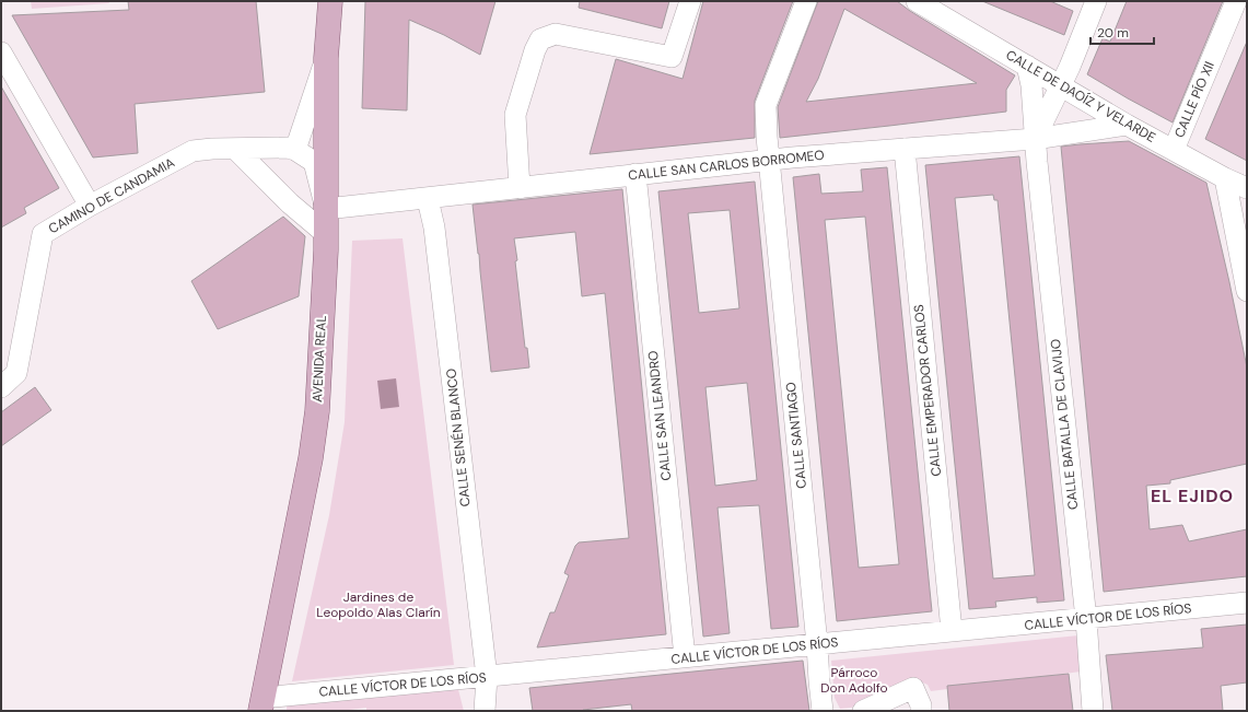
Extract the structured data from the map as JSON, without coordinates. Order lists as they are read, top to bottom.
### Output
{
  "streets": {
    "main road": ["AVENIDA REAL"],
    "street": [
      "CALLE DE DAOÍZ Y VELARDE",
      "CALLE PÍO XII",
      "CALLE SAN CARLOS BORROMEO",
      "CAMINO DE CANDAMIA",
      "CALLE EMPERADOR CARLOS",
      "CALLE SAN LEANDRO",
      "CALLE BATALLA DE CLAVIJO",
      "CALLE SANTIAGO",
      "CALLE SENÉN BLANCO",
      "CALLE VÍCTOR DE LOS RÍOS"
    ]
  },
  "crossings": [
    ["CALLE DE DAOÍZ Y VELARDE", "CALLE PÍO XII"],
    ["CALLE DE DAOÍZ Y VELARDE", "CALLE SAN CARLOS BORROMEO"],
    ["CALLE DE DAOÍZ Y VELARDE", "CALLE BATALLA DE CLAVIJO"],
    ["CALLE SAN CARLOS BORROMEO", "CAMINO DE CANDAMIA"],
    ["CALLE SAN CARLOS BORROMEO", "AVENIDA REAL"],
    ["CALLE SAN CARLOS BORROMEO", "CALLE EMPERADOR CARLOS"],
    ["CALLE SAN CARLOS BORROMEO", "CALLE SAN LEANDRO"],
    ["CALLE SAN CARLOS BORROMEO", "CALLE BATALLA DE CLAVIJO"],
    ["CALLE SAN CARLOS BORROMEO", "CALLE SANTIAGO"],
    ["CALLE SAN CARLOS BORROMEO", "CALLE SENÉN BLANCO"],
    ["CAMINO DE CANDAMIA", "AVENIDA REAL"],
    ["AVENIDA REAL", "CALLE VÍCTOR DE LOS RÍOS"],
    ["CALLE EMPERADOR CARLOS", "CALLE VÍCTOR DE LOS RÍOS"],
    ["CALLE SAN LEANDRO", "CALLE VÍCTOR DE LOS RÍOS"],
    ["CALLE BATALLA DE CLAVIJO", "CALLE VÍCTOR DE LOS RÍOS"],
    ["CALLE SANTIAGO", "CALLE VÍCTOR DE LOS RÍOS"],
    ["CALLE SENÉN BLANCO", "CALLE VÍCTOR DE LOS RÍOS"]
  ],
  "districts": ["EL EJIDO"],
  "parks": ["Jardines de Leopoldo Alas Clarín", "Párroco Don Adolfo"],
  "scale_bar": "20 m"
}
